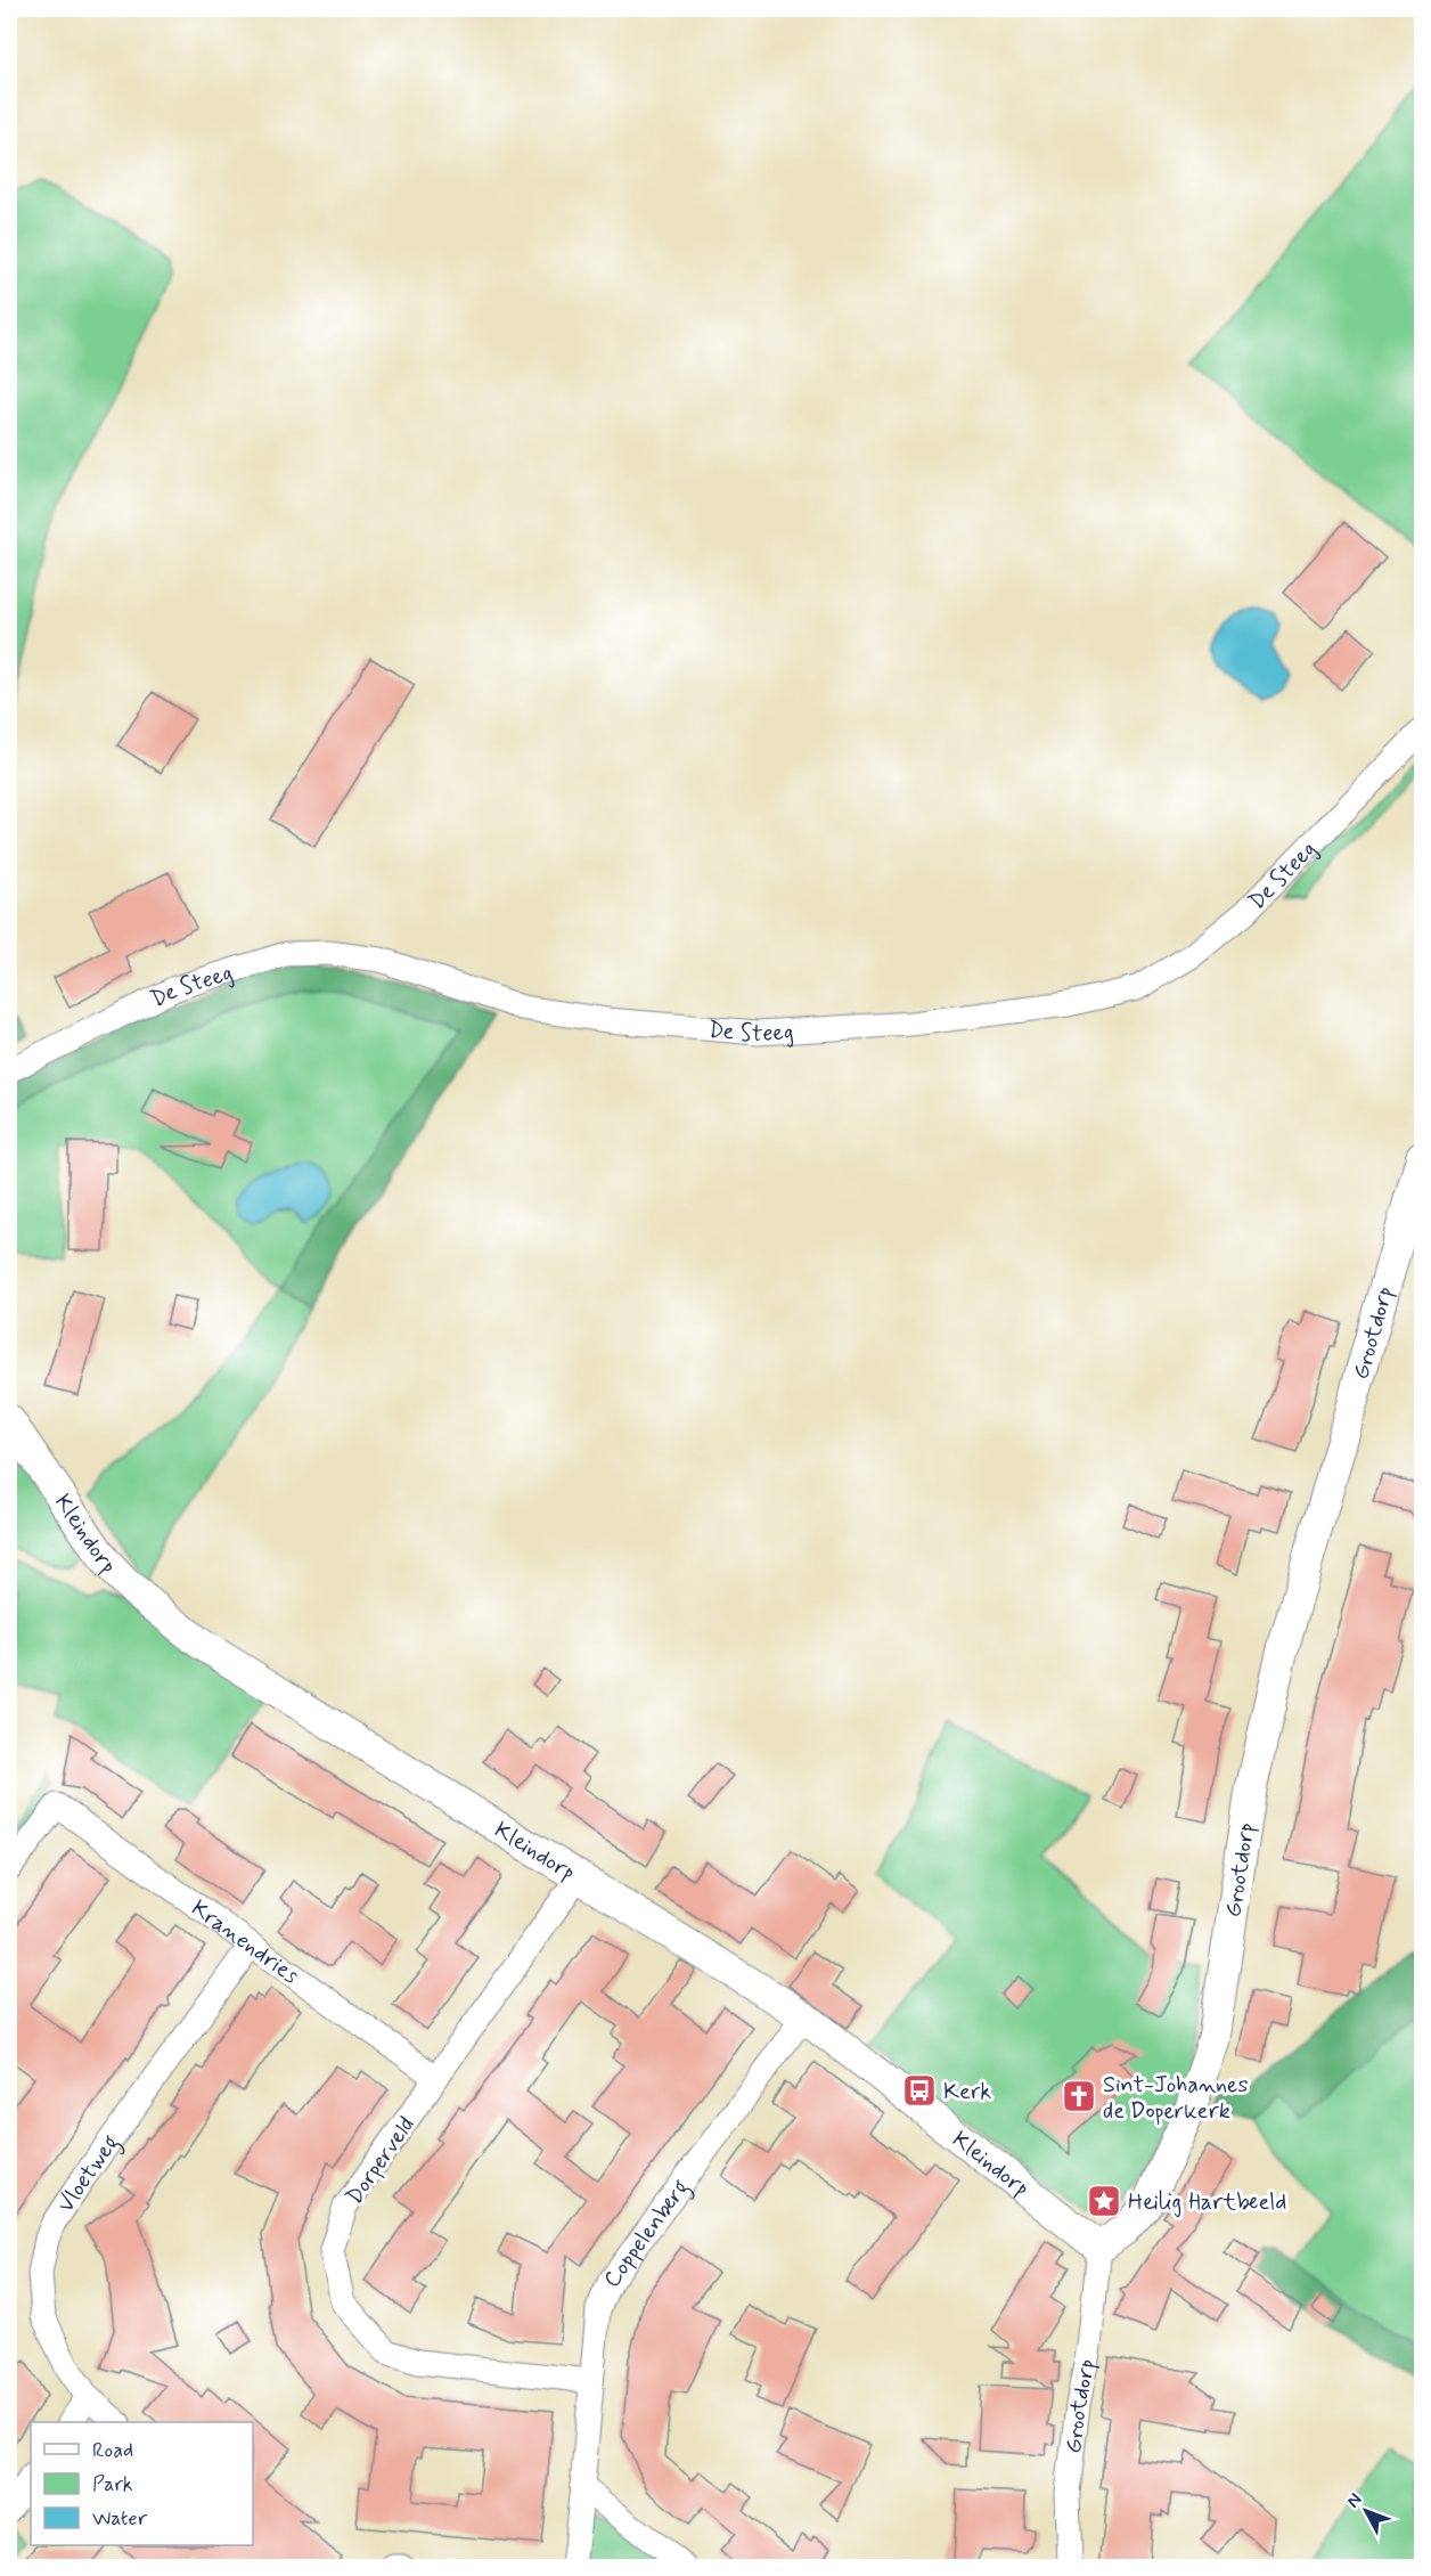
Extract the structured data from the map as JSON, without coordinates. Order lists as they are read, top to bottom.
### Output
{
  "streets": {
    "street": [
      "De Steeg",
      "Grootdorp",
      "Kleindorp",
      "Kranendries",
      "Dorperveld",
      "Vloetweg",
      "Coppelenberg"
    ]
  },
  "crossings": [
    ["Grootdorp", "Kleindorp"],
    ["Kleindorp", "Dorperveld"],
    ["Kleindorp", "Coppelenberg"],
    ["Kranendries", "Dorperveld"],
    ["Kranendries", "Vloetweg"],
    ["Dorperveld", "Coppelenberg"]
  ],
  "places": {
    "bus stop": ["Kerk"],
    "church": ["Sint-Johannes de Doperkerk"],
    "place": ["Heilig Hartbeeld"]
  },
  "legend": ["Road", "Park", "Water"],
  "north": "top left"
}
